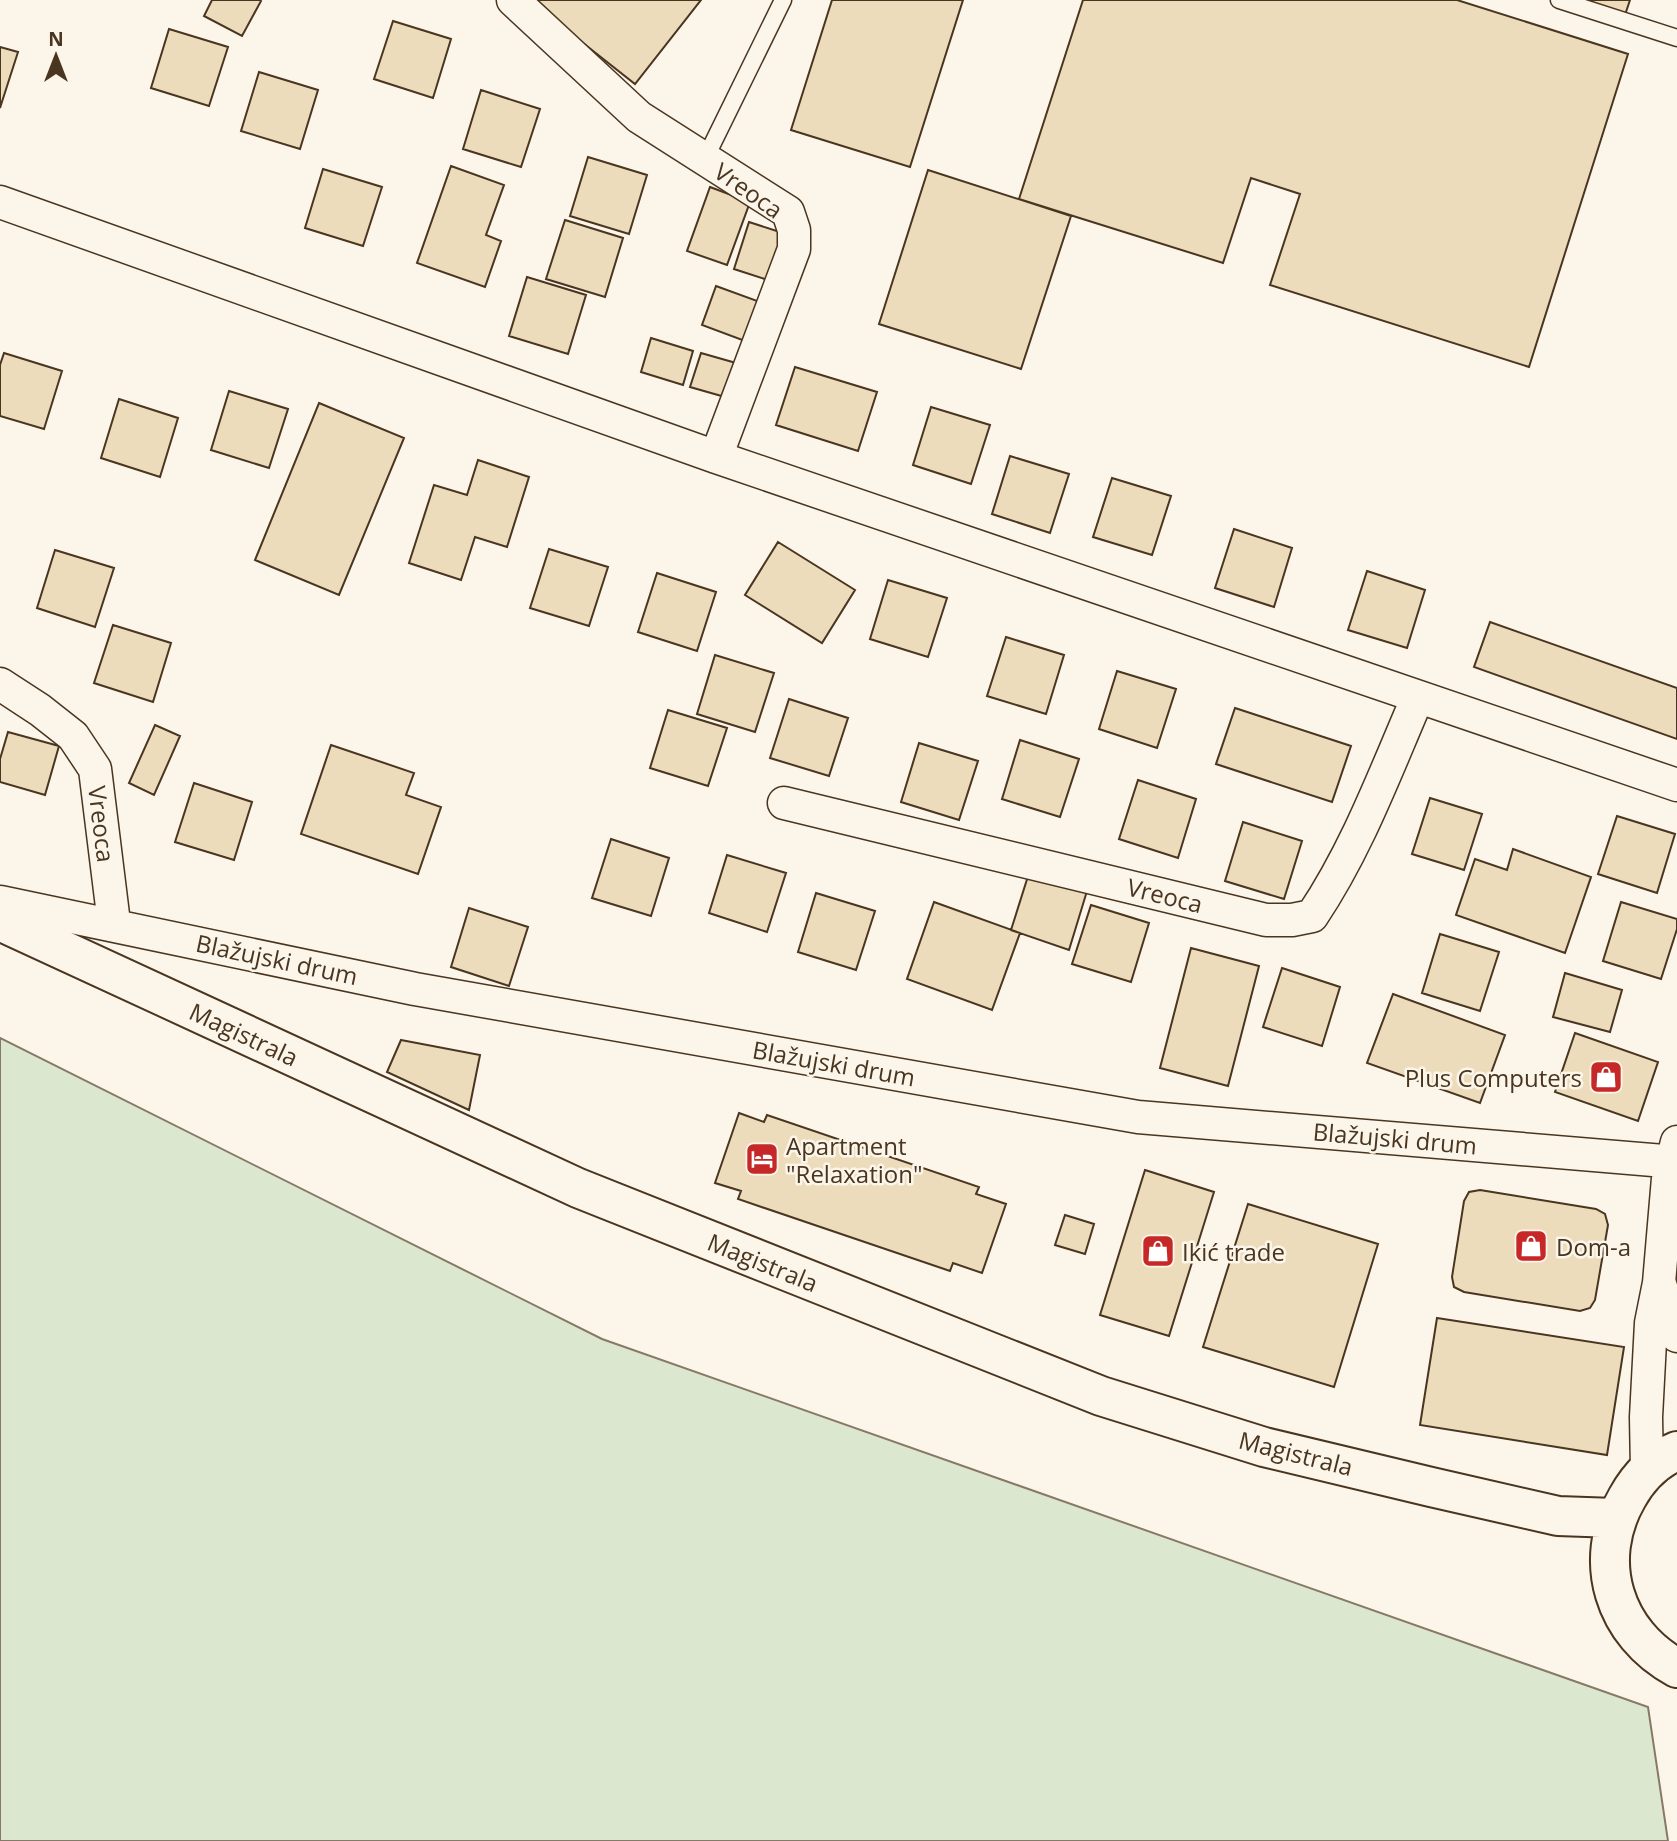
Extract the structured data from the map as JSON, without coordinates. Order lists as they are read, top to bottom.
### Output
{
  "streets": {
    "main road": ["Magistrala"],
    "street": ["Vreoca", "Blažujski drum"]
  },
  "crossings": [
    ["Vreoca", "Blažujski drum"]
  ],
  "places": {
    "shop": ["Plus Computers", "Dom-a", "Ikić trade"],
    "hotel": ["Apartment \"Relaxation\""]
  },
  "north": "top"
}
